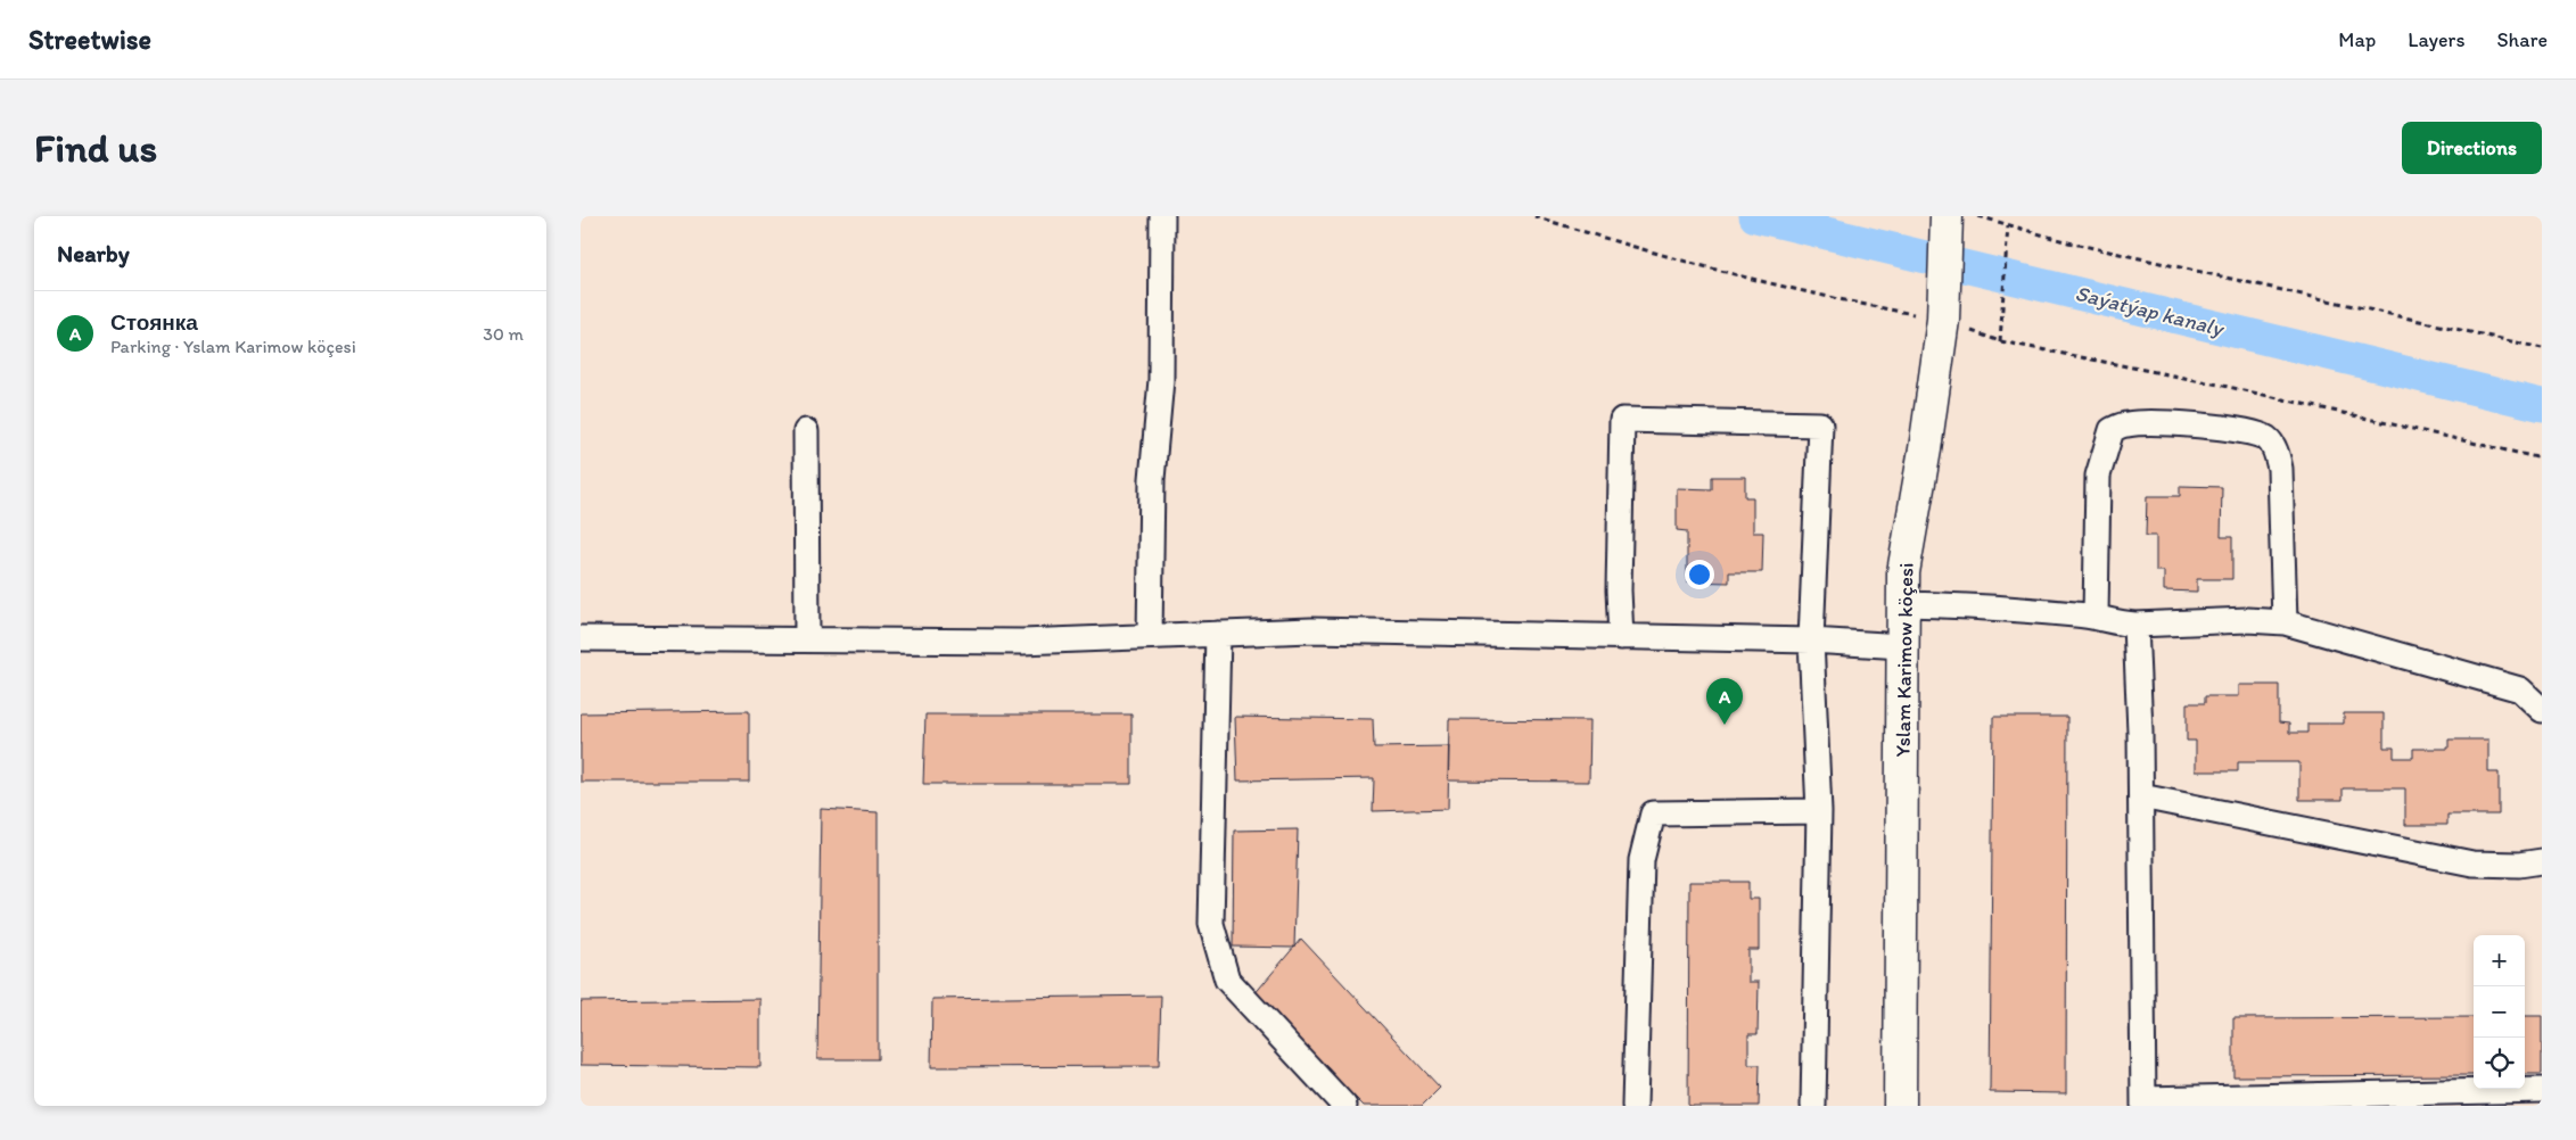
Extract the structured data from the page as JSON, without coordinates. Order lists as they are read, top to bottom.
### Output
{
  "streets": {
    "street": ["Yslam Karimow köçesi"]
  },
  "water": ["Saýatýap kanaly"],
  "page": {
    "header": "Streetwise",
    "nav": ["Map", "Layers", "Share"],
    "buttons": "Directions",
    "title": "Find us",
    "heading": "Nearby",
    "list": [
      {
        "mark": "A",
        "name": "Стоянка",
        "note": "Parking · Yslam Karimow köçesi",
        "value": "30 m"
      }
    ],
    "pins": "A",
    "map_buttons": ["+", "−"]
  }
}
